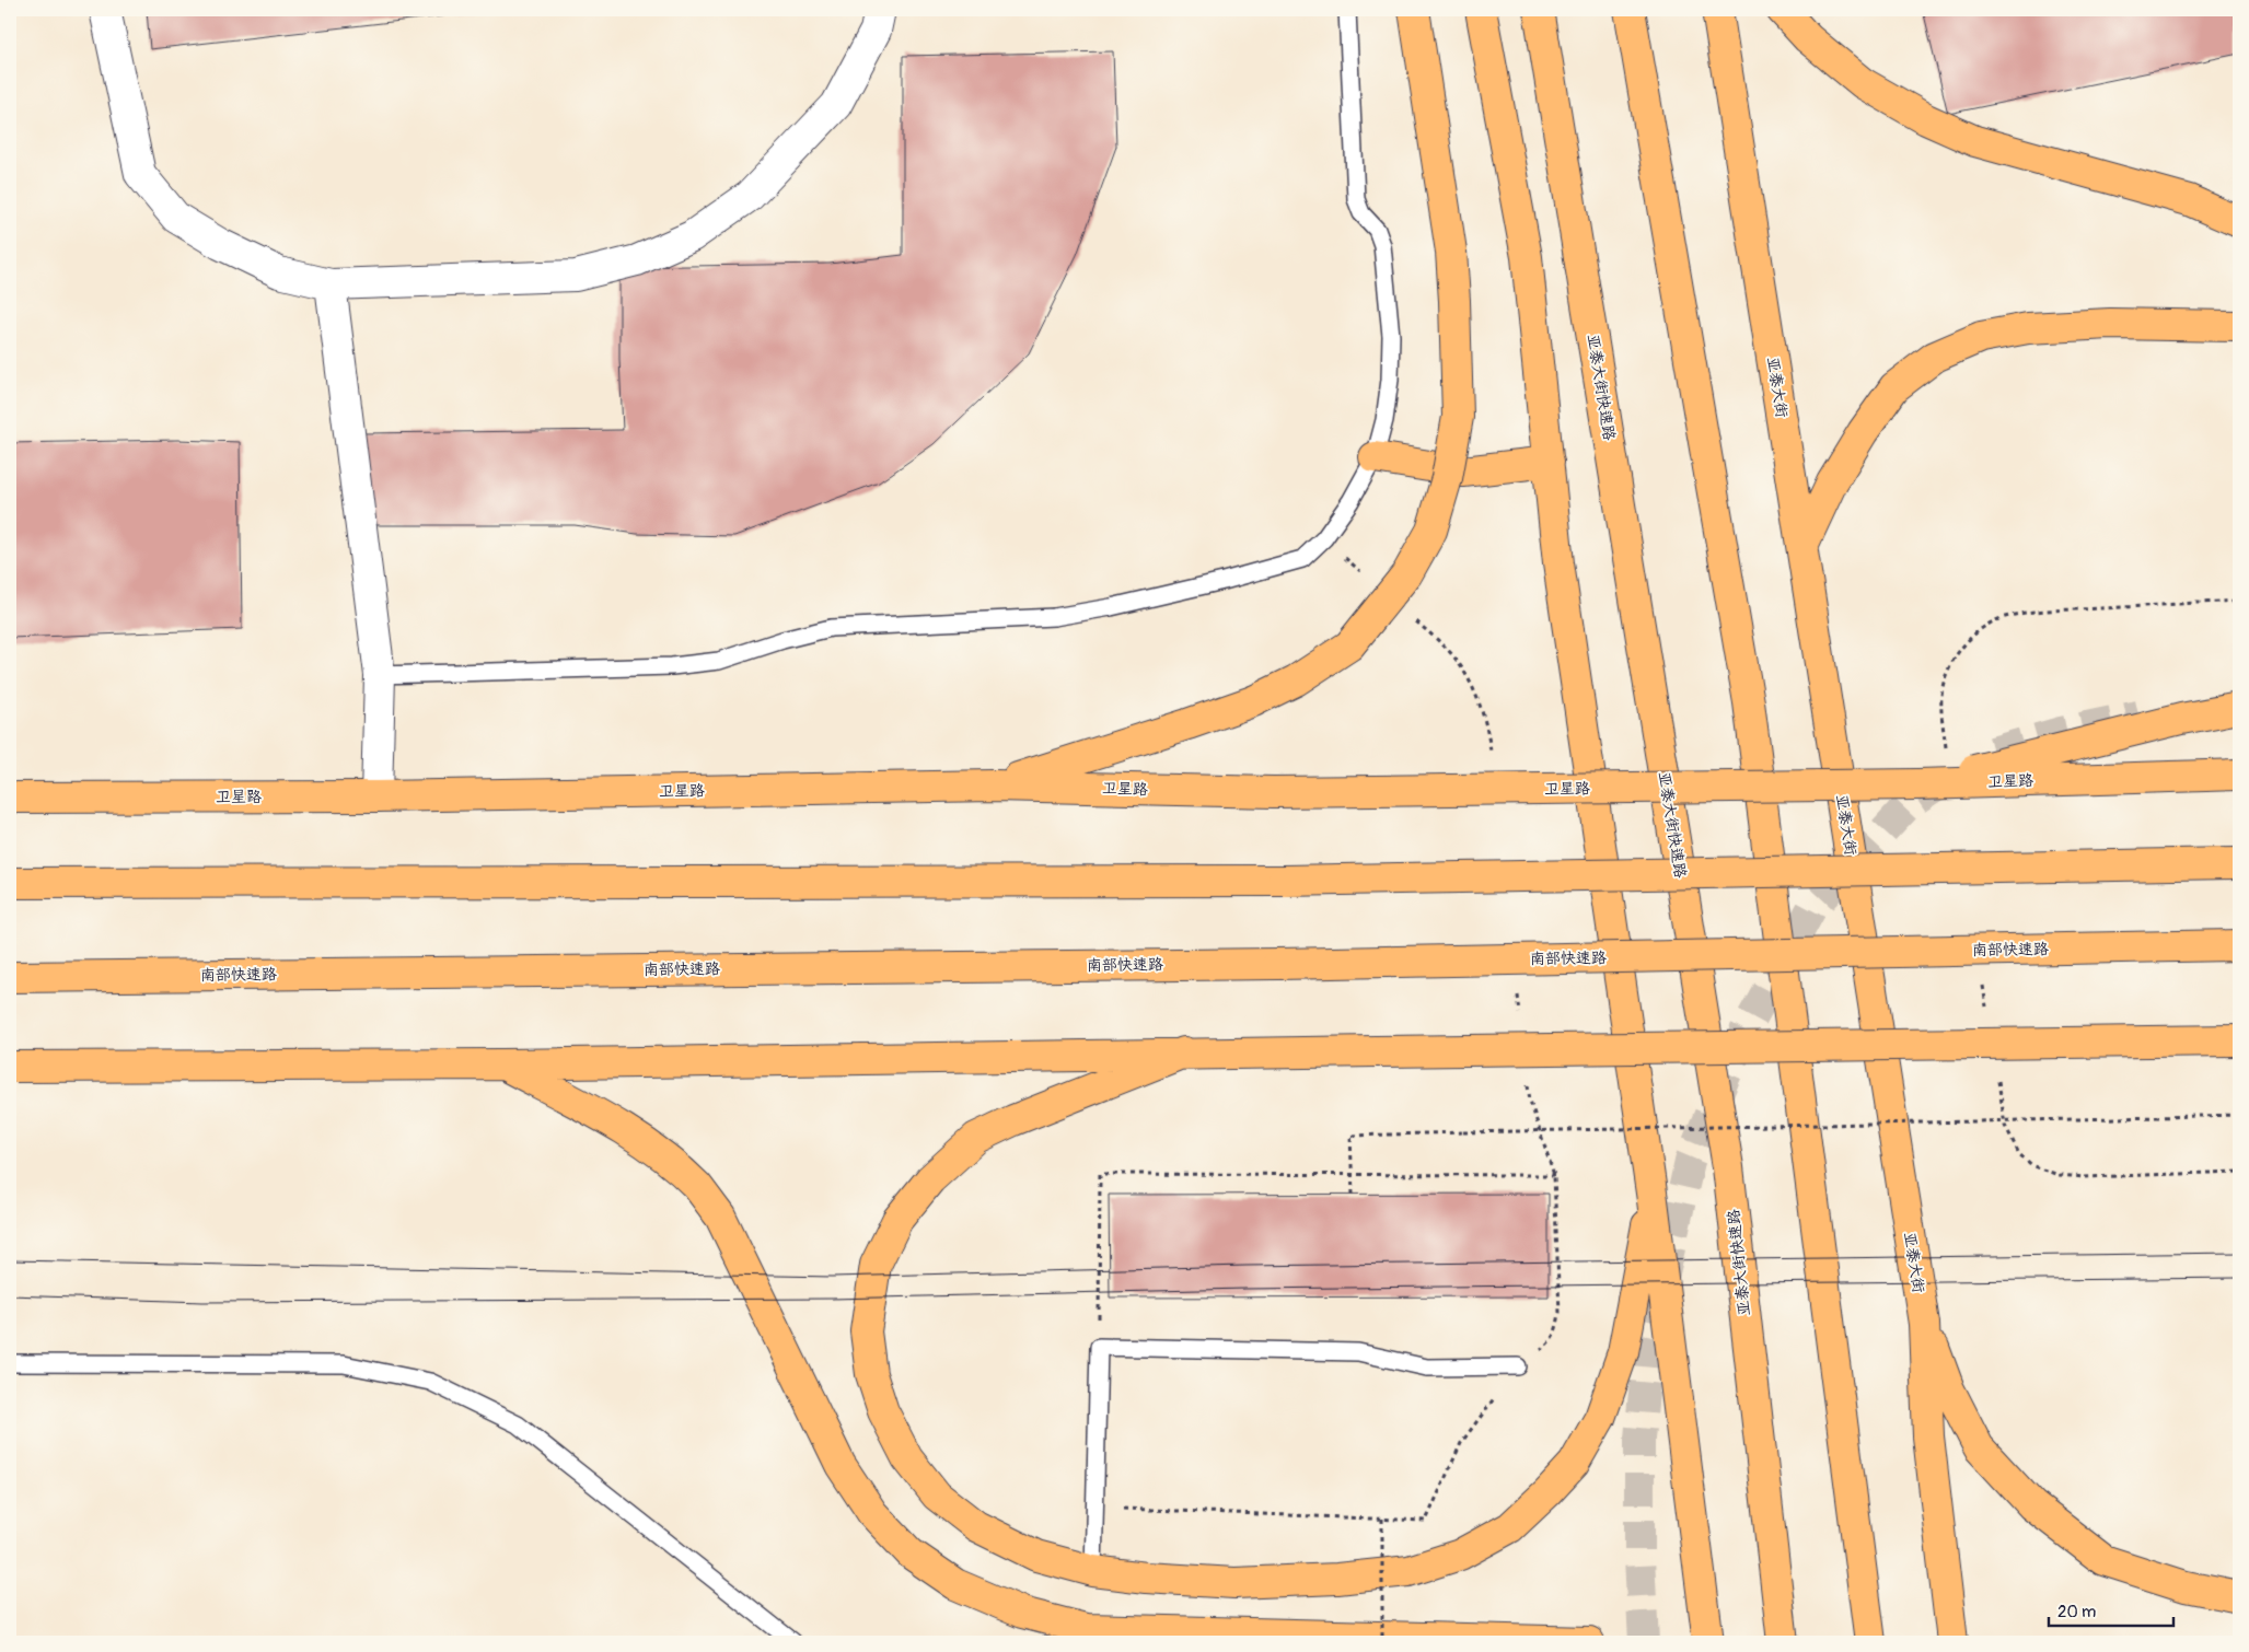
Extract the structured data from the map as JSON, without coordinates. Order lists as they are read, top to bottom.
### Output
{
  "streets": {
    "main road": [
      "亚泰大街快速路",
      "亚泰大街",
      "卫星路",
      "南部快速路"
    ]
  },
  "scale_bar": "20 m"
}
